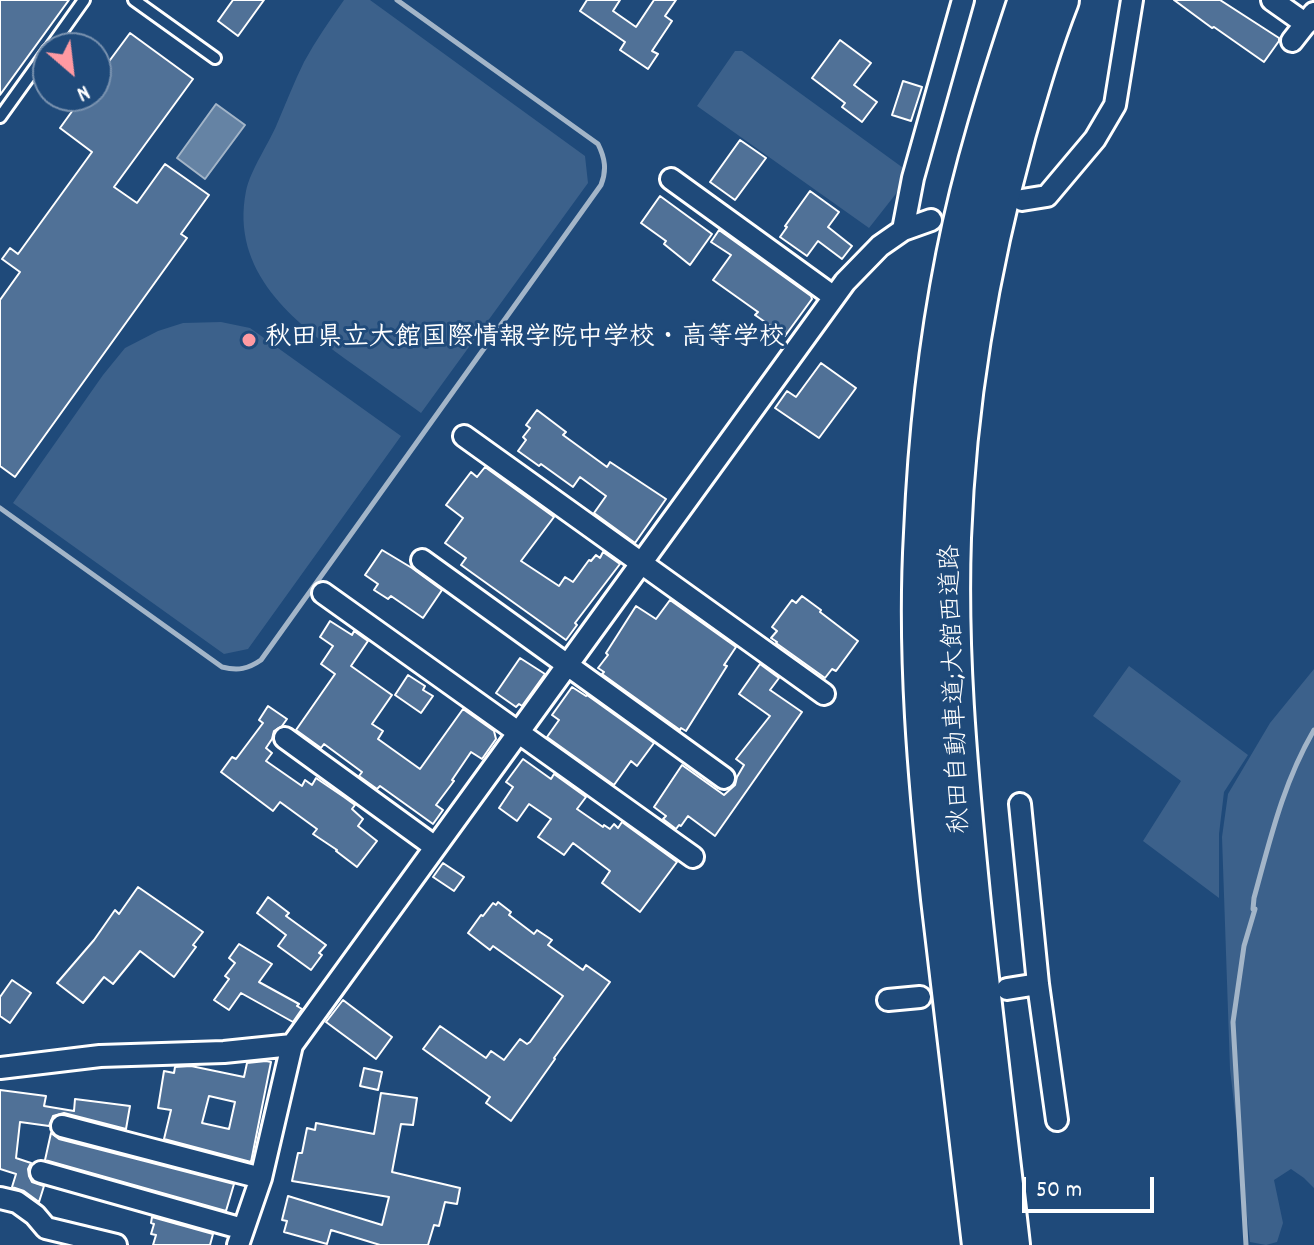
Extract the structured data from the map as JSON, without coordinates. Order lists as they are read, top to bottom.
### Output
{
  "streets": {
    "highway": ["秋田自動車道;大館西道路"]
  },
  "places": ["秋田県立大館国際情報学院中学校・高等学校"],
  "scale_bar": "50 m",
  "north": "bottom right"
}
